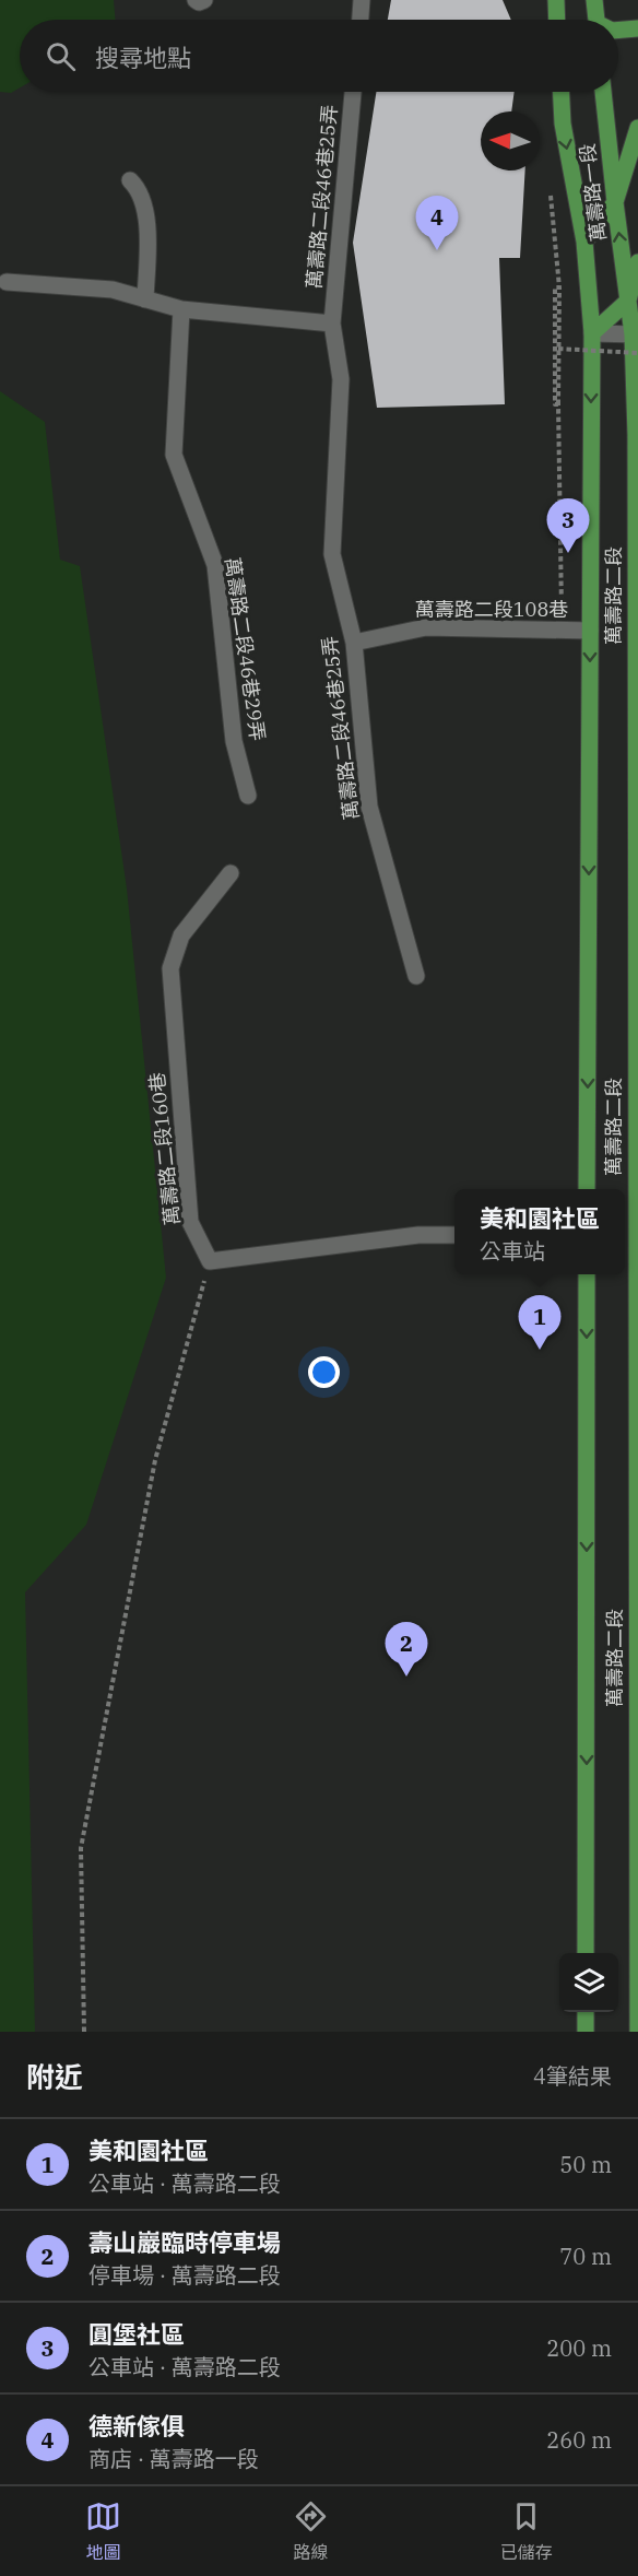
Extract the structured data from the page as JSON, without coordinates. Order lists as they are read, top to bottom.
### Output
{
  "streets": {
    "main road": ["萬壽路一段", "萬壽路二段"],
    "street": [
      "萬壽路二段46巷25弄",
      "萬壽路二段108巷",
      "萬壽路二段46巷29弄",
      "萬壽路二段160巷"
    ]
  },
  "crossings": [
    ["萬壽路一段", "萬壽路二段"],
    ["萬壽路二段46巷25弄", "萬壽路二段108巷"],
    ["萬壽路二段", "萬壽路二段108巷"]
  ],
  "north": "left",
  "page": {
    "search": "搜尋地點",
    "pins": [
      "4",
      "3",
      "1",
      "2"
    ],
    "popup": ["美和園社區", "公車站"],
    "heading": ["附近", "4筆結果"],
    "list": [
      {
        "mark": "1",
        "name": "美和園社區",
        "note": "公車站 · 萬壽路二段",
        "value": "50 m"
      },
      {
        "mark": "2",
        "name": "壽山巖臨時停車場",
        "note": "停車場 · 萬壽路二段",
        "value": "70 m"
      },
      {
        "mark": "3",
        "name": "圓堡社區",
        "note": "公車站 · 萬壽路二段",
        "value": "200 m"
      },
      {
        "mark": "4",
        "name": "德新傢俱",
        "note": "商店 · 萬壽路一段",
        "value": "260 m"
      }
    ],
    "nav": ["地圖", "路線", "已儲存"]
  }
}
